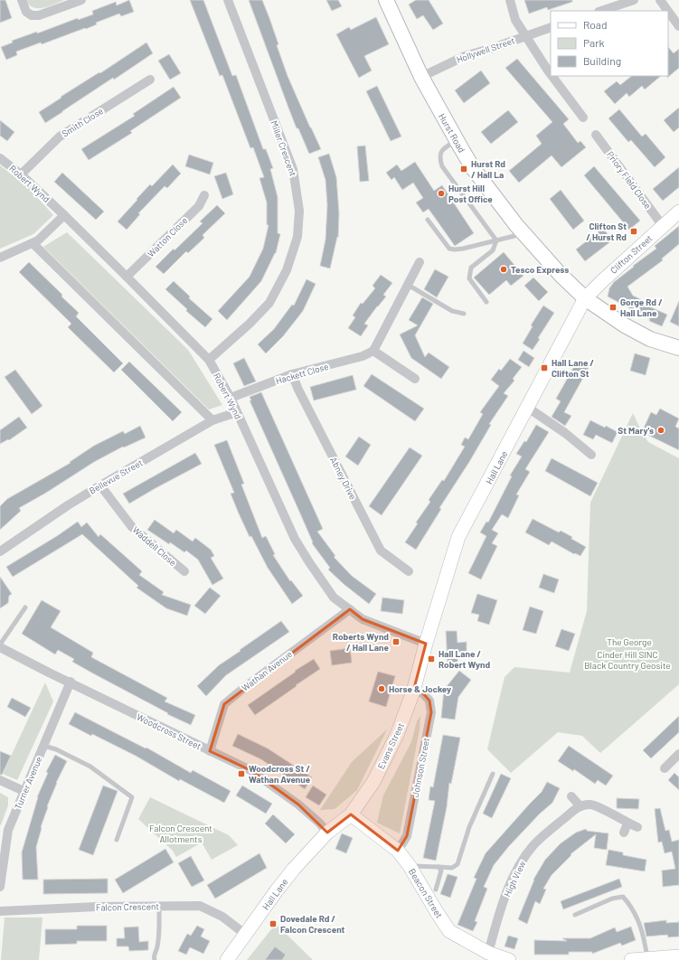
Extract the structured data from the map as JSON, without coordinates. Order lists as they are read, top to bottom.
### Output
{
  "streets": {
    "main road": ["Hurst Road"],
    "street": [
      "Hollywell Street",
      "Smith Close",
      "Miller Crescent",
      "Priory Field Close",
      "Robert Wynd",
      "Watton Close",
      "Clifton Street",
      "Hackett Close",
      "Hall Lane",
      "Bellevue Street",
      "Abney Drive",
      "Waddell Close",
      "Wathan Avenue",
      "Woodcross Street",
      "Evans Street",
      "Johnson Street",
      "Turner Avenue",
      "High View",
      "Beacon Street",
      "Falcon Crescent"
    ]
  },
  "crossings": [
    ["Hollywell Street", "Hurst Road"],
    ["Smith Close", "Robert Wynd"],
    ["Hurst Road", "Clifton Street"],
    ["Hurst Road", "Hall Lane"],
    ["Miller Crescent", "Robert Wynd"],
    ["Priory Field Close", "Clifton Street"],
    ["Robert Wynd", "Watton Close"],
    ["Robert Wynd", "Hackett Close"],
    ["Robert Wynd", "Hall Lane"],
    ["Robert Wynd", "Bellevue Street"],
    ["Robert Wynd", "Wathan Avenue"],
    ["Robert Wynd", "Evans Street"],
    ["Clifton Street", "Hall Lane"],
    ["Hackett Close", "Abney Drive"],
    ["Hall Lane", "Woodcross Street"],
    ["Hall Lane", "Evans Street"],
    ["Hall Lane", "Falcon Crescent"],
    ["Bellevue Street", "Waddell Close"],
    ["Wathan Avenue", "Woodcross Street"],
    ["Woodcross Street", "Evans Street"],
    ["Woodcross Street", "Turner Avenue"],
    ["Evans Street", "Johnson Street"],
    ["Evans Street", "Beacon Street"],
    ["Johnson Street", "Beacon Street"],
    ["High View", "Beacon Street"]
  ],
  "parks": ["The George", "Cinder Hill SINC Black Country Geosite", "Falcon Crescent Allotments"],
  "places": {
    "transit": [
      "Hurst Rd / Hall La",
      "Clifton St / Hurst Rd",
      "Gorge Rd / Hall Lane",
      "Hall Lane / Clifton St",
      "Roberts Wynd / Hall Lane",
      "Hall Lane / Robert Wynd",
      "Woodcross St / Wathan Avenue",
      "Dovedale Rd / Falcon Crescent"
    ],
    "other": [
      "Hurst Hill Post Office",
      "Tesco Express",
      "St Mary's",
      "Horse & Jockey"
    ]
  },
  "legend": ["Road", "Park", "Building"]
}
